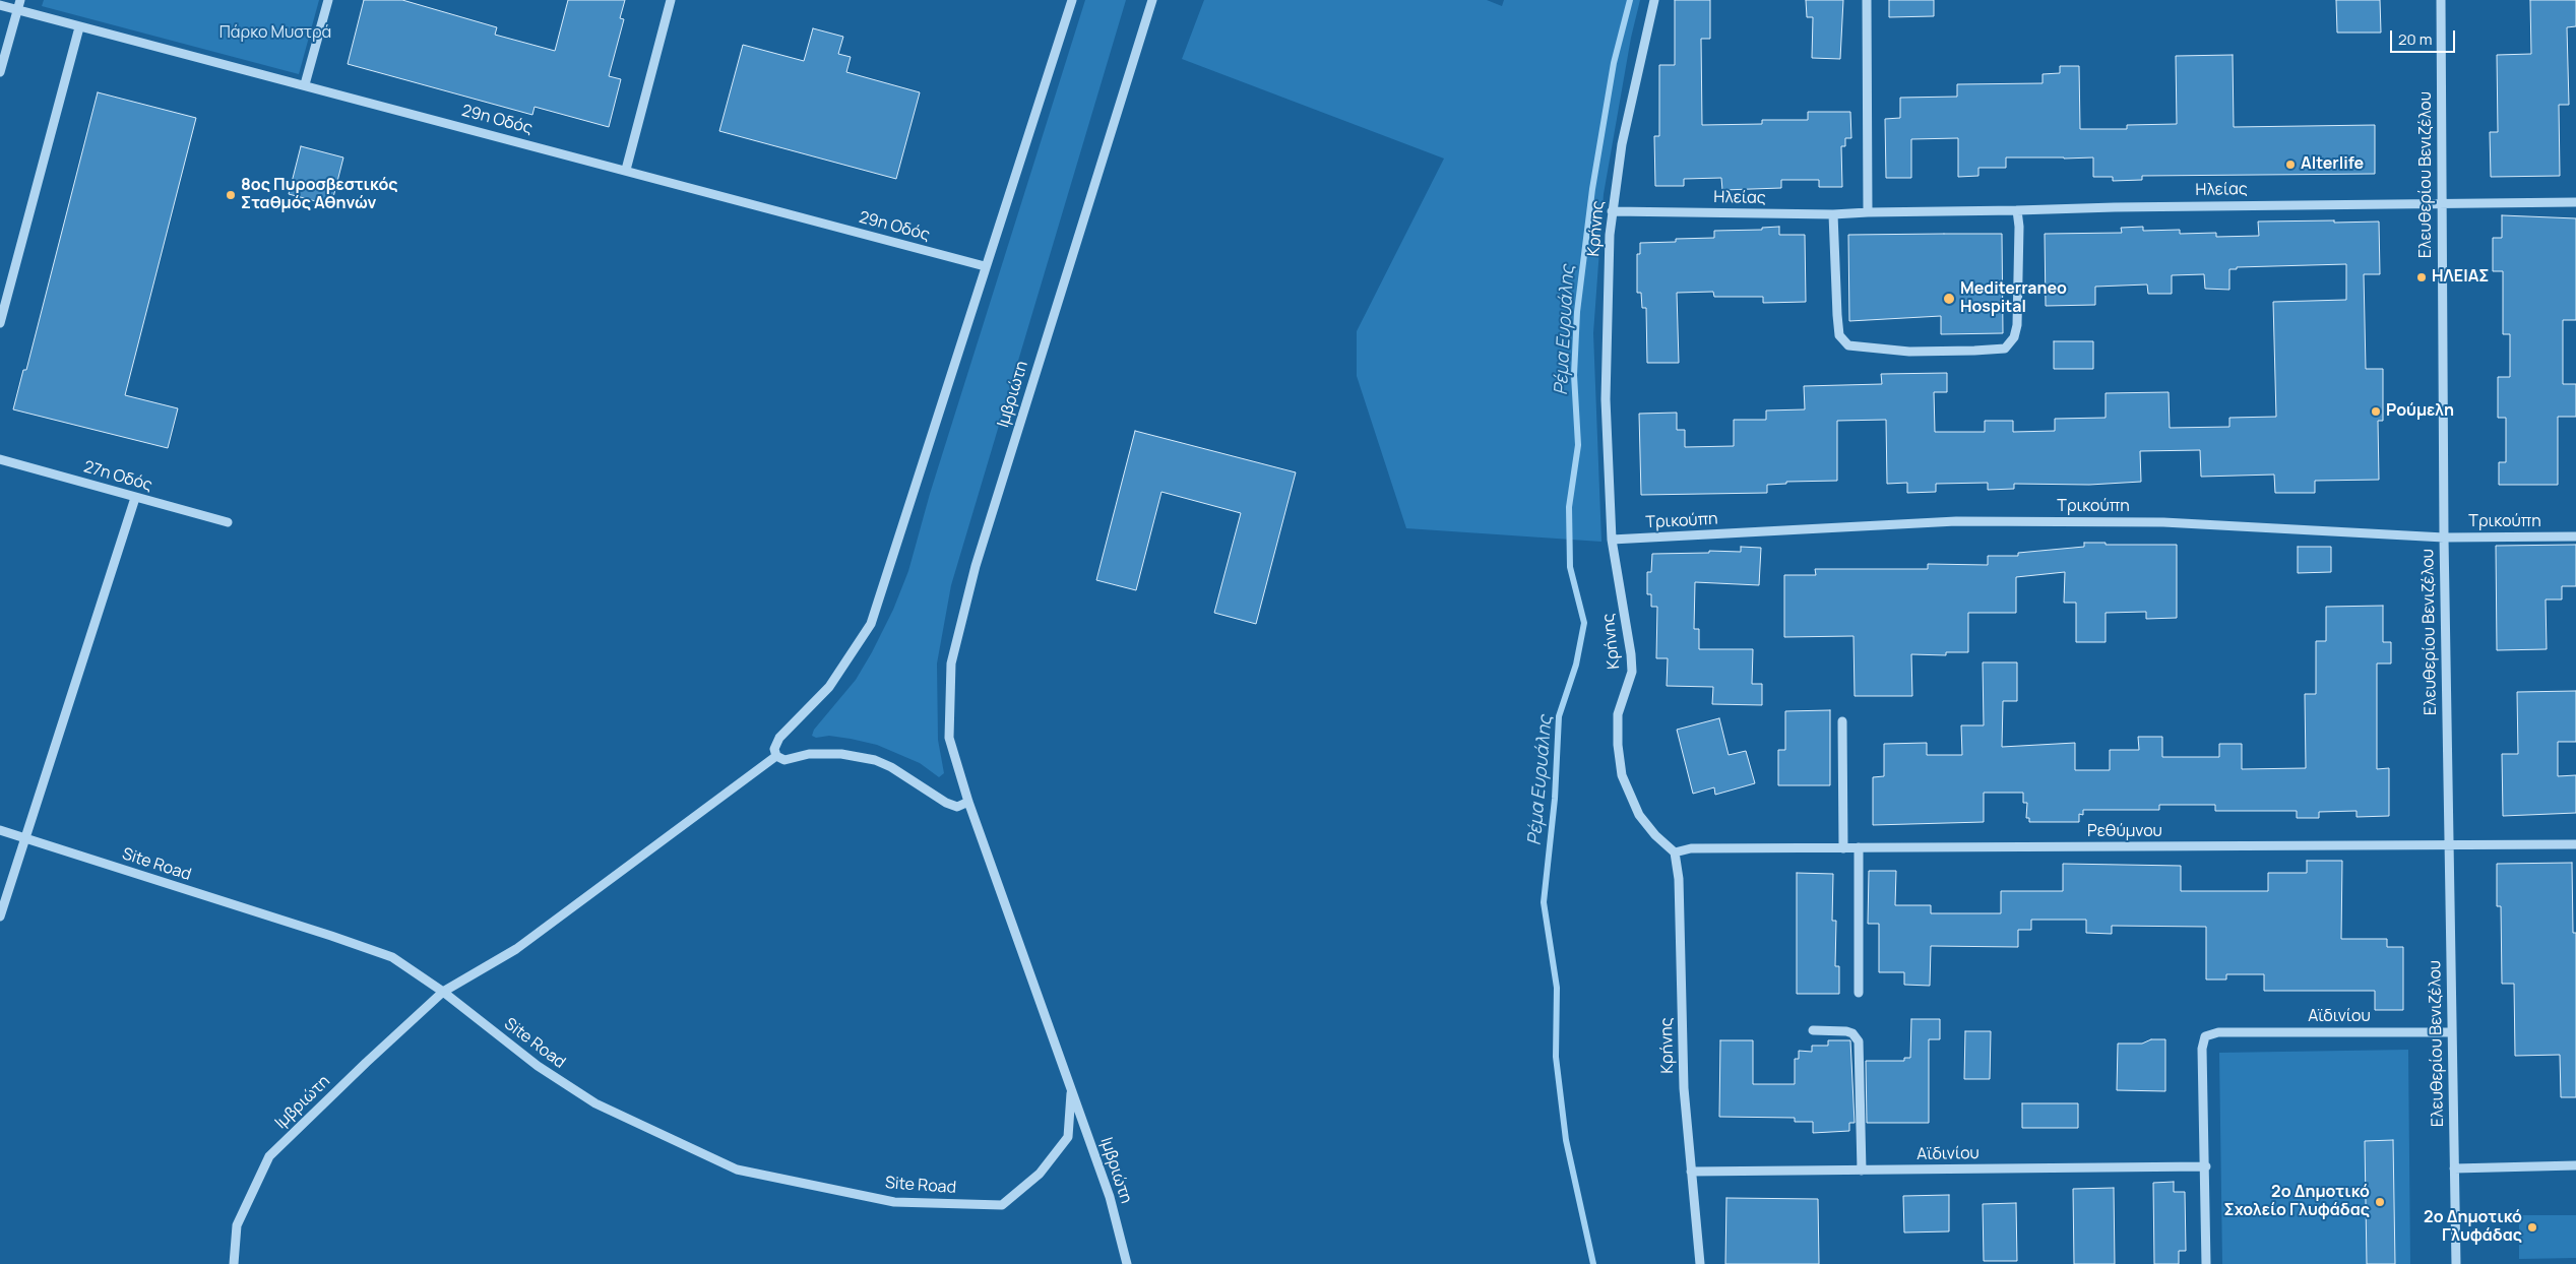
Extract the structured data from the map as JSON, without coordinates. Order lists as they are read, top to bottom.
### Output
{
  "streets": {
    "street": [
      "29η Οδός",
      "Ελευθερίου Βενιζέλου",
      "Ηλείας",
      "Κρήνης",
      "Ιμβριώτη",
      "27η Οδός",
      "Τρικούπη",
      "Ρεθύμνου",
      "Site Road",
      "Αϊδινίου"
    ]
  },
  "crossings": [
    ["Ελευθερίου Βενιζέλου", "Ηλείας"],
    ["Ελευθερίου Βενιζέλου", "Τρικούπη"],
    ["Ελευθερίου Βενιζέλου", "Ρεθύμνου"],
    ["Ελευθερίου Βενιζέλου", "Αϊδινίου"],
    ["Ηλείας", "Κρήνης"],
    ["Κρήνης", "Τρικούπη"],
    ["Κρήνης", "Ρεθύμνου"],
    ["Κρήνης", "Αϊδινίου"],
    ["Ιμβριώτη", "Site Road"]
  ],
  "water": ["Ρέμα Ευρυάλης"],
  "parks": ["Πάρκο Μυστρά"],
  "places": [
    "Alterlife",
    "8ος Πυροσβεστικός Σταθμός Αθηνών",
    "ΗΛΕΙΑΣ",
    "Mediterraneo Hospital",
    "Ρούμελη",
    "2ο Δημοτικό Σχολείο Γλυφάδας",
    "2ο Δημοτικό Γλυφάδας"
  ],
  "scale_bar": "20 m"
}
